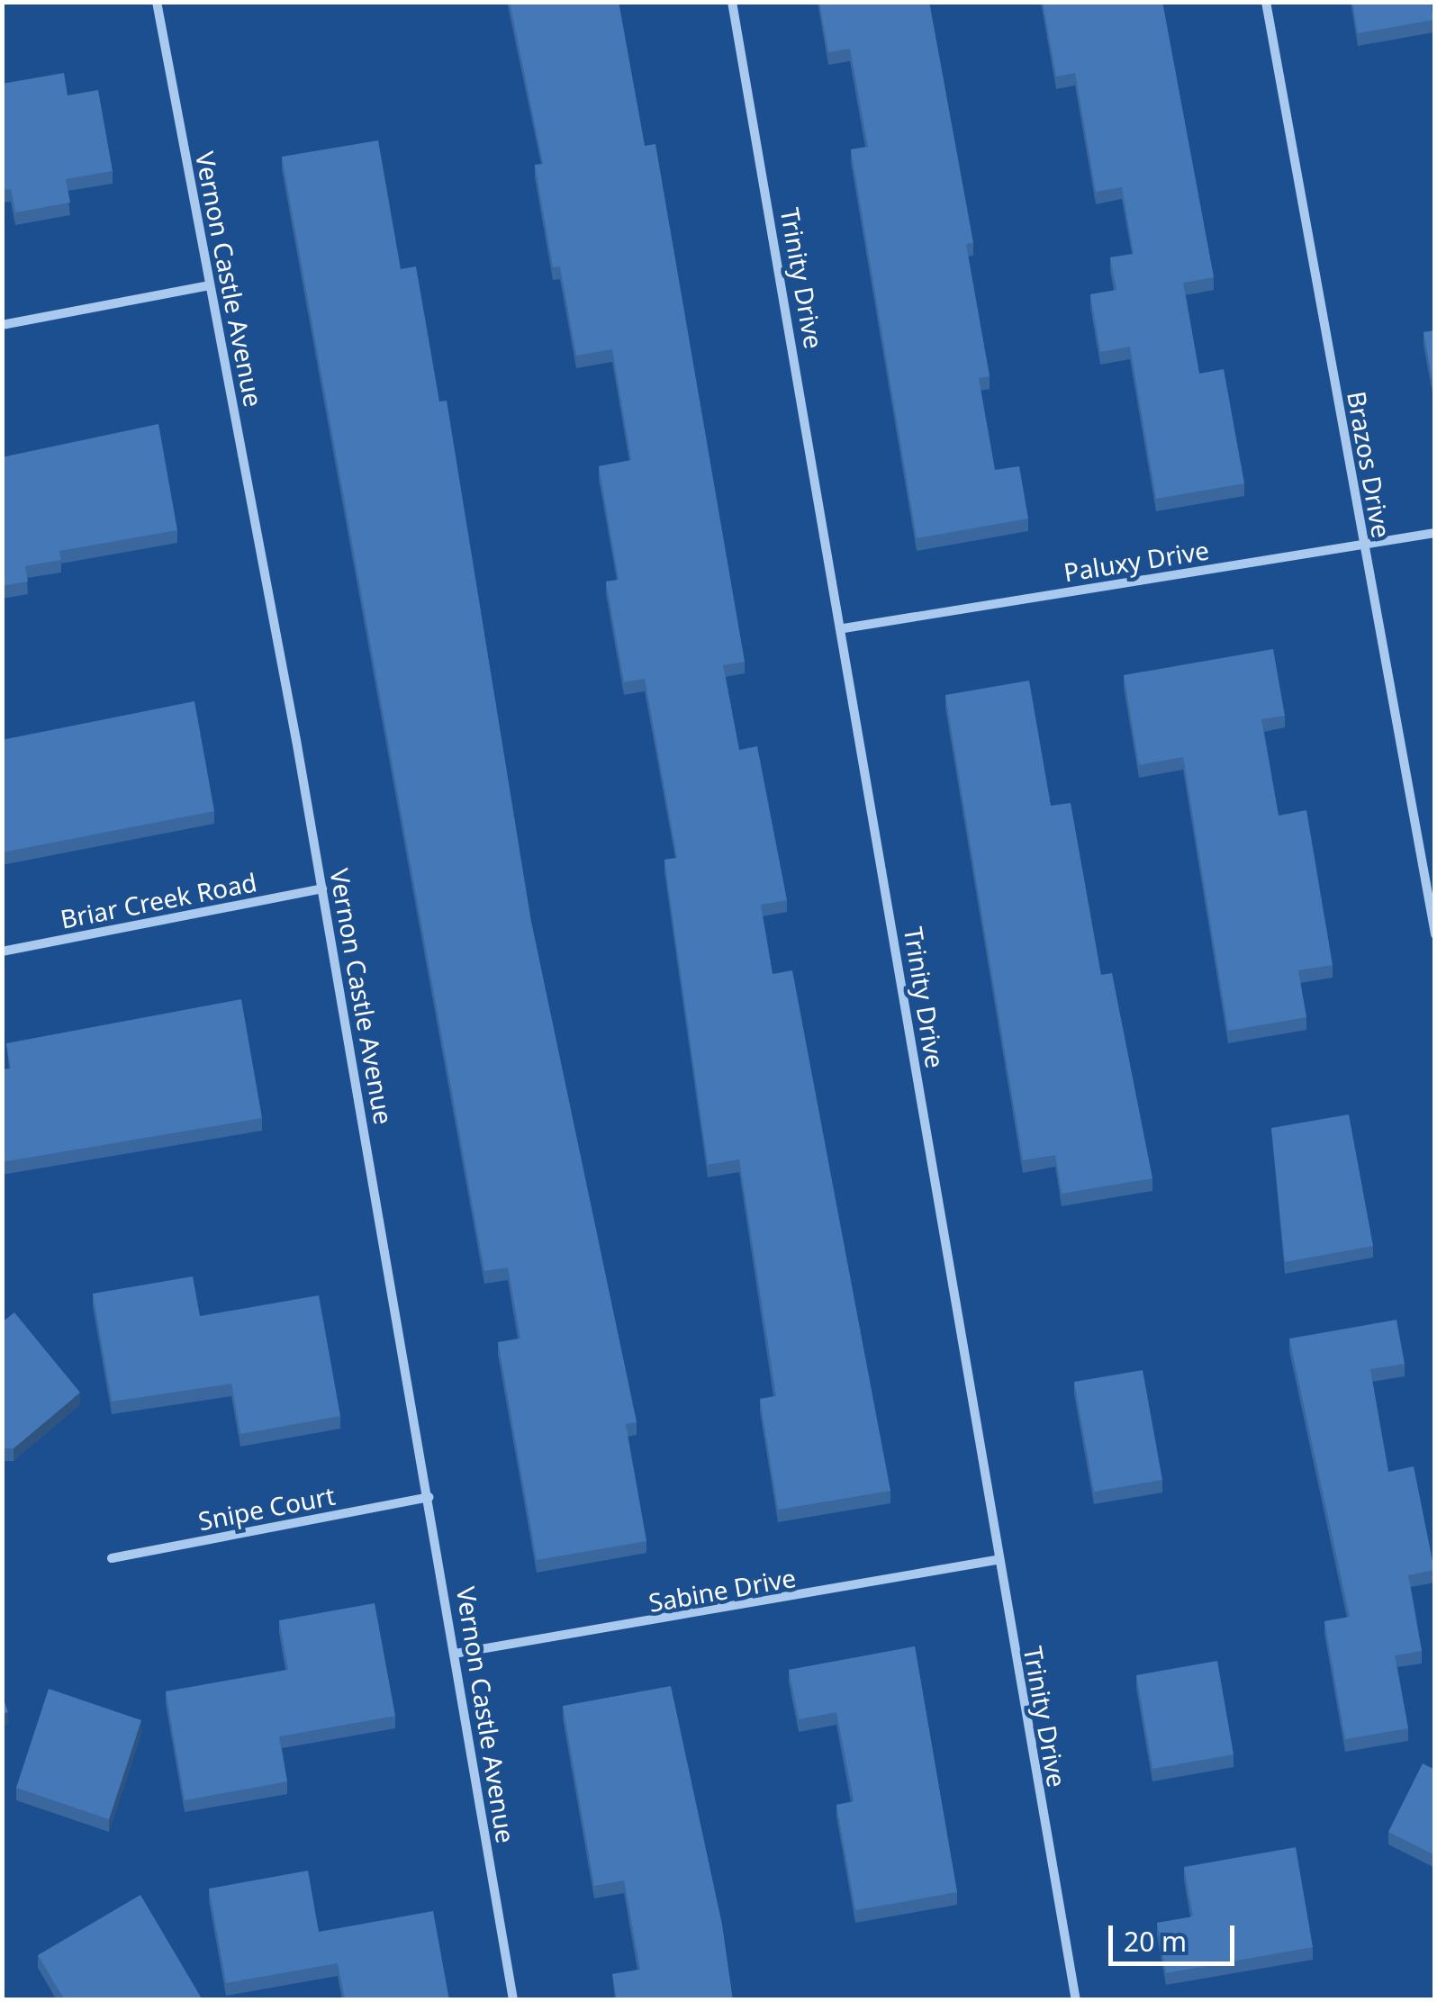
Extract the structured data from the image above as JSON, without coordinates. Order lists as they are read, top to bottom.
{
  "streets": {
    "street": [
      "Trinity Drive",
      "Vernon Castle Avenue",
      "Brazos Drive",
      "Paluxy Drive",
      "Briar Creek Road",
      "Snipe Court",
      "Sabine Drive"
    ]
  },
  "crossings": [
    ["Trinity Drive", "Paluxy Drive"],
    ["Trinity Drive", "Sabine Drive"],
    ["Vernon Castle Avenue", "Briar Creek Road"],
    ["Vernon Castle Avenue", "Snipe Court"],
    ["Vernon Castle Avenue", "Sabine Drive"],
    ["Brazos Drive", "Paluxy Drive"]
  ],
  "scale_bar": "20 m"
}
